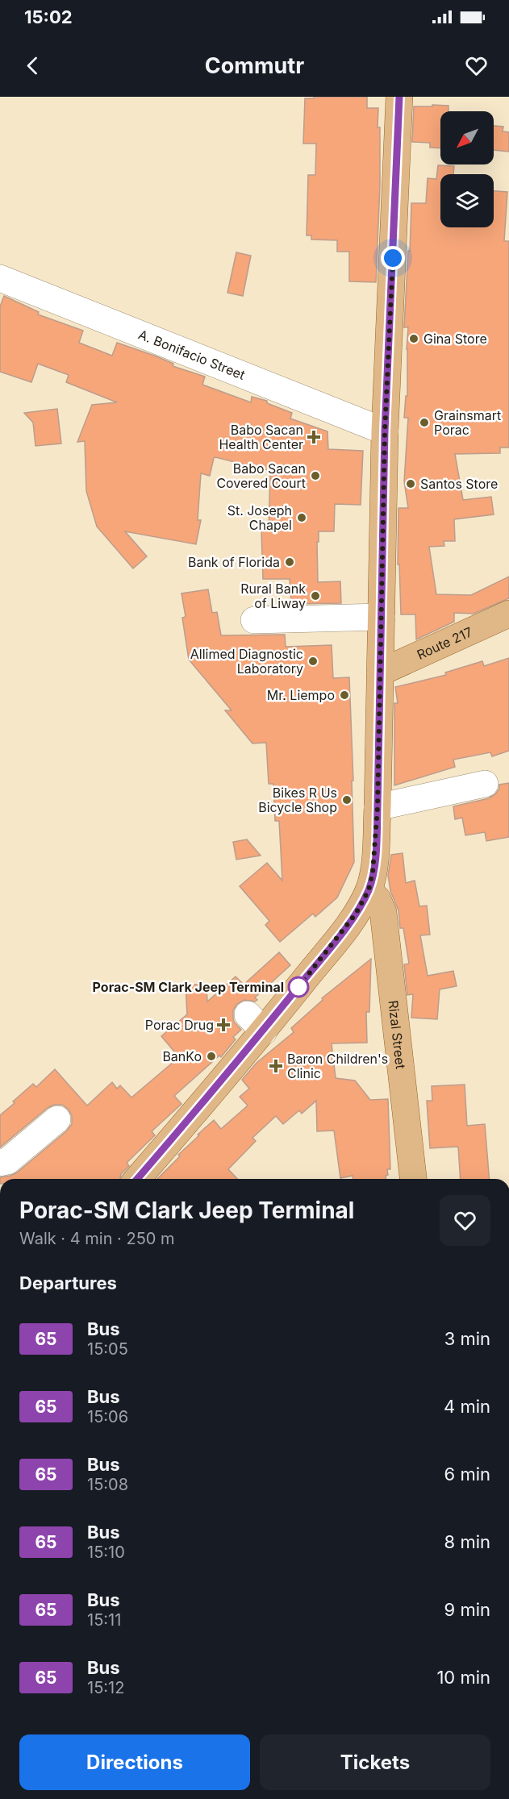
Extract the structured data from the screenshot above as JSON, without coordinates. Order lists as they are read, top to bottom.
{
  "streets": {
    "main road": ["Route 217", "Rizal Street"],
    "street": ["A. Bonifacio Street"]
  },
  "places": {
    "other": [
      "Gina Store",
      "Grainsmart Porac",
      "Babo Sacan Covered Court",
      "Santos Store",
      "St. Joseph Chapel",
      "Bank of Florida",
      "Rural Bank of Liway",
      "Allimed Diagnostic Laboratory",
      "Mr. Liempo",
      "Bikes R Us Bicycle Shop",
      "Porac-SM Clark Jeep Terminal",
      "BanKo"
    ],
    "health": ["Babo Sacan Health Center", "Porac Drug", "Baron Children's Clinic"]
  },
  "lines": ["bus line 65"],
  "north": "bottom left",
  "page": {
    "status": "15:02",
    "header": "Commutr",
    "heading": [
      ["Porac-SM Clark Jeep Terminal", "Walk · 4 min · 250 m"],
      "Departures"
    ],
    "list": [
      {
        "mark": "65",
        "name": "Bus",
        "note": "15:05",
        "value": "3 min"
      },
      {
        "mark": "65",
        "name": "Bus",
        "note": "15:06",
        "value": "4 min"
      },
      {
        "mark": "65",
        "name": "Bus",
        "note": "15:08",
        "value": "6 min"
      },
      {
        "mark": "65",
        "name": "Bus",
        "note": "15:10",
        "value": "8 min"
      },
      {
        "mark": "65",
        "name": "Bus",
        "note": "15:11",
        "value": "9 min"
      },
      {
        "mark": "65",
        "name": "Bus",
        "note": "15:12",
        "value": "10 min"
      }
    ],
    "buttons": ["Directions", "Tickets"]
  }
}
